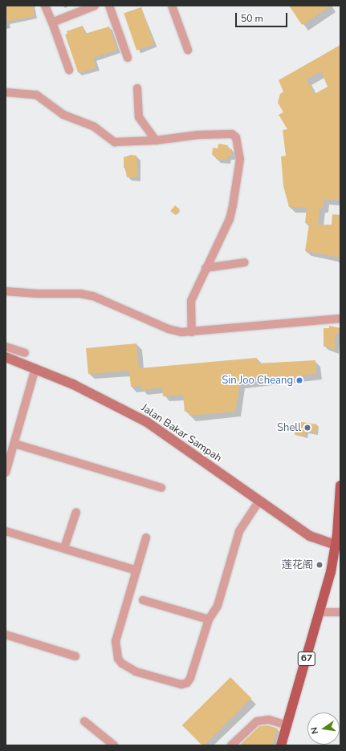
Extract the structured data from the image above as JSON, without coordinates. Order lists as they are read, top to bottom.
{
  "streets": {
    "main road": ["Jalan Bakar Sampah", "67"]
  },
  "crossings": [
    ["Jalan Bakar Sampah", "67"]
  ],
  "places": ["Sin Joo Cheang", "Shell", "莲花阁"],
  "scale_bar": "50 m",
  "north": "left"
}
